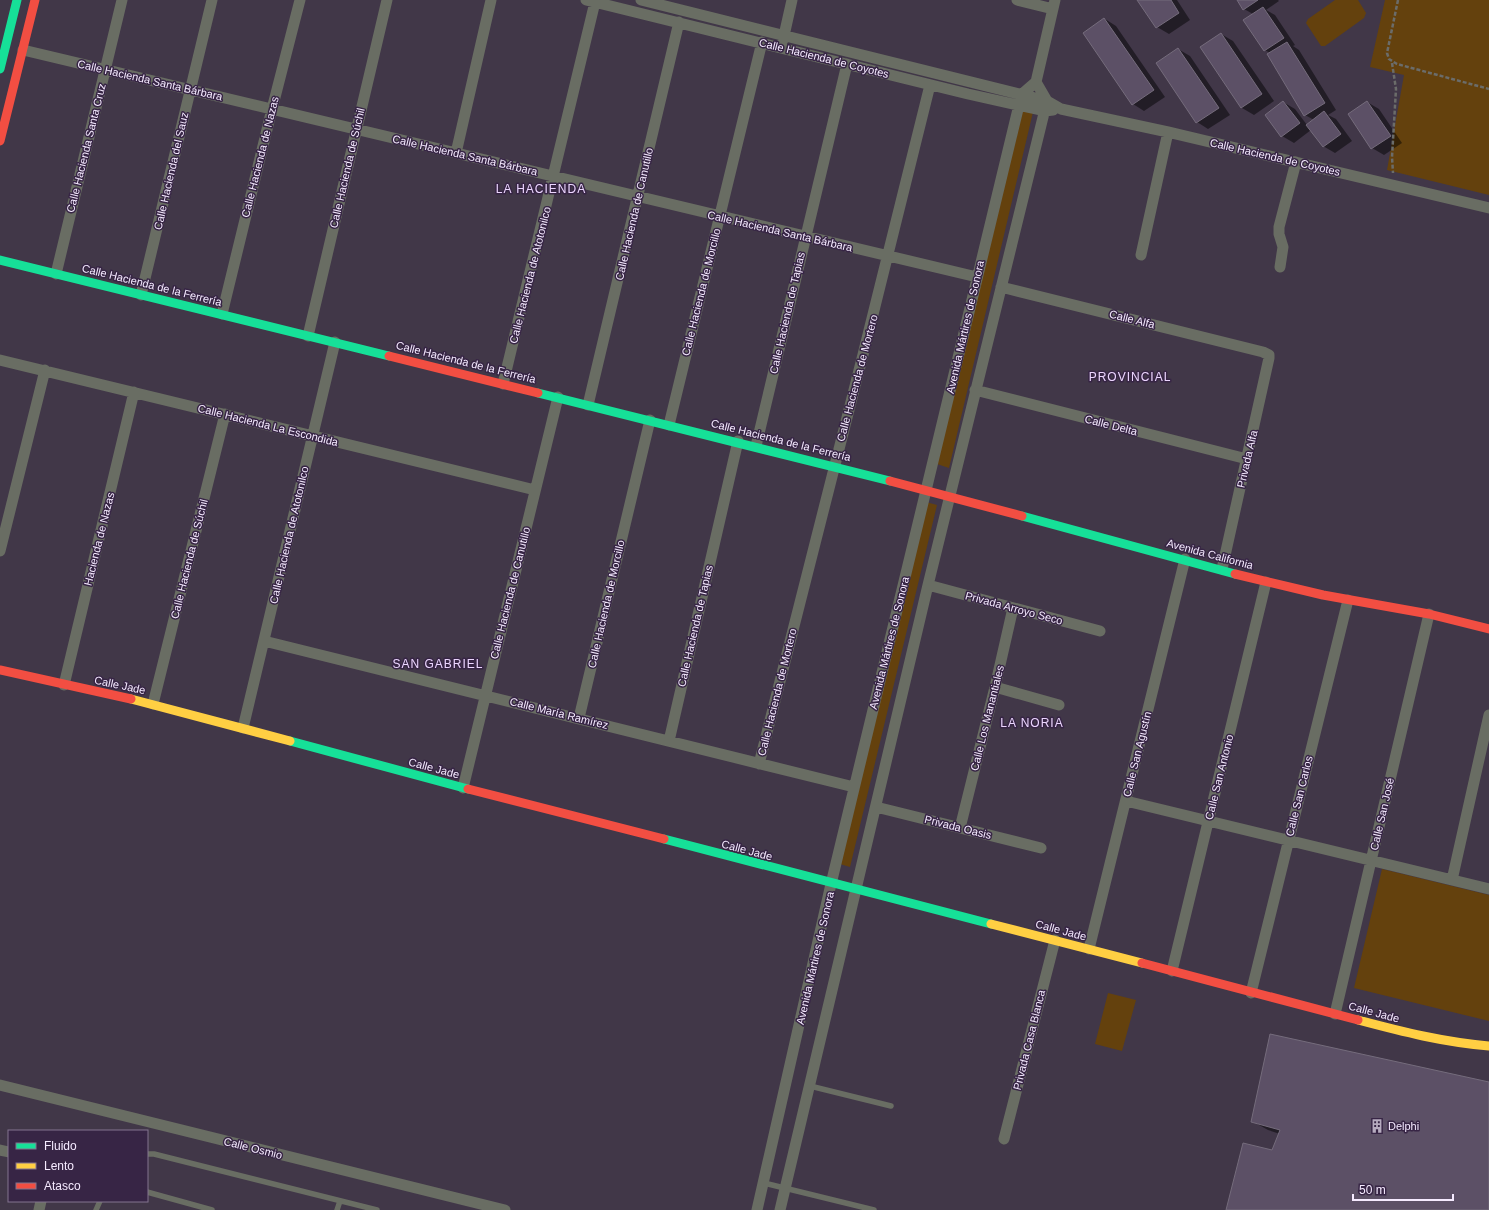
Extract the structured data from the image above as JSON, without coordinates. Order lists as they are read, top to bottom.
{
  "streets": {
    "street": [
      "Calle Hacienda de Coyotes",
      "Calle Hacienda Santa Bárbara",
      "Calle Hacienda Santa Cruz",
      "Calle Hacienda de Nazas",
      "Calle Hacienda de Súchil",
      "Calle Hacienda del Sauz",
      "Calle Hacienda de Canutillo",
      "Calle Hacienda de Atotonilco",
      "Calle Hacienda de la Ferrería",
      "Calle Hacienda de Morcillo",
      "Calle Hacienda de Tapias",
      "Calle Alfa",
      "Avenida Mártires de Sonora",
      "Calle Hacienda de Mortero",
      "Calle Hacienda La Escondida",
      "Calle Delta",
      "Privada Alfa",
      "Hacienda de Nazas",
      "Avenida California",
      "Privada Arroyo Seco",
      "Calle Jade",
      "Calle María Ramírez",
      "Calle Los Manantiales",
      "Calle San Agustín",
      "Calle San Antonio",
      "Calle San Carlos",
      "Calle San José",
      "Privada Oasis",
      "Privada Casa Blanca",
      "Calle Osmio"
    ]
  },
  "crossings": [
    ["Calle Hacienda de Coyotes", "Calle Hacienda de Canutillo"],
    ["Calle Hacienda de Coyotes", "Calle Hacienda de Atotonilco"],
    ["Calle Hacienda de Coyotes", "Calle Hacienda de Morcillo"],
    ["Calle Hacienda de Coyotes", "Calle Hacienda de Tapias"],
    ["Calle Hacienda de Coyotes", "Avenida Mártires de Sonora"],
    ["Calle Hacienda de Coyotes", "Calle Hacienda de Mortero"],
    ["Calle Hacienda Santa Bárbara", "Calle Hacienda Santa Cruz"],
    ["Calle Hacienda Santa Bárbara", "Calle Hacienda de Nazas"],
    ["Calle Hacienda Santa Bárbara", "Calle Hacienda de Súchil"],
    ["Calle Hacienda Santa Bárbara", "Calle Hacienda del Sauz"],
    ["Calle Hacienda Santa Bárbara", "Calle Hacienda de Canutillo"],
    ["Calle Hacienda Santa Bárbara", "Calle Hacienda de Atotonilco"],
    ["Calle Hacienda Santa Bárbara", "Calle Hacienda de Morcillo"],
    ["Calle Hacienda Santa Bárbara", "Calle Hacienda de Tapias"],
    ["Calle Hacienda Santa Bárbara", "Avenida Mártires de Sonora"],
    ["Calle Hacienda Santa Bárbara", "Calle Hacienda de Mortero"],
    ["Calle Hacienda Santa Cruz", "Calle Hacienda de la Ferrería"],
    ["Calle Hacienda de Nazas", "Calle Hacienda de la Ferrería"],
    ["Calle Hacienda de Súchil", "Calle Hacienda de la Ferrería"],
    ["Calle Hacienda de Súchil", "Calle Hacienda La Escondida"],
    ["Calle Hacienda de Súchil", "Calle Jade"],
    ["Calle Hacienda del Sauz", "Calle Hacienda de la Ferrería"],
    ["Calle Hacienda de Canutillo", "Calle Hacienda de la Ferrería"],
    ["Calle Hacienda de Canutillo", "Calle Hacienda La Escondida"],
    ["Calle Hacienda de Canutillo", "Calle Jade"],
    ["Calle Hacienda de Canutillo", "Calle María Ramírez"],
    ["Calle Hacienda de Atotonilco", "Calle Hacienda de la Ferrería"],
    ["Calle Hacienda de Atotonilco", "Calle Hacienda La Escondida"],
    ["Calle Hacienda de Atotonilco", "Calle Jade"],
    ["Calle Hacienda de Atotonilco", "Calle María Ramírez"],
    ["Calle Hacienda de la Ferrería", "Calle Hacienda de Morcillo"],
    ["Calle Hacienda de la Ferrería", "Calle Hacienda de Tapias"],
    ["Calle Hacienda de la Ferrería", "Avenida Mártires de Sonora"],
    ["Calle Hacienda de la Ferrería", "Calle Hacienda de Mortero"],
    ["Calle Hacienda de la Ferrería", "Avenida California"],
    ["Calle Hacienda de Morcillo", "Calle María Ramírez"],
    ["Calle Hacienda de Tapias", "Calle María Ramírez"],
    ["Calle Alfa", "Privada Alfa"],
    ["Avenida Mártires de Sonora", "Avenida California"],
    ["Avenida Mártires de Sonora", "Calle Jade"],
    ["Avenida Mártires de Sonora", "Calle María Ramírez"],
    ["Calle Hacienda de Mortero", "Calle María Ramírez"],
    ["Calle Hacienda La Escondida", "Hacienda de Nazas"],
    ["Calle Delta", "Privada Alfa"],
    ["Privada Alfa", "Avenida California"],
    ["Hacienda de Nazas", "Calle Jade"],
    ["Avenida California", "Calle San Agustín"],
    ["Avenida California", "Calle San Antonio"],
    ["Avenida California", "Calle San Carlos"],
    ["Avenida California", "Calle San José"],
    ["Privada Arroyo Seco", "Calle Los Manantiales"],
    ["Calle Jade", "Calle San Agustín"],
    ["Calle Jade", "Calle San Antonio"],
    ["Calle Jade", "Calle San Carlos"],
    ["Calle Jade", "Calle San José"],
    ["Calle Jade", "Privada Casa Blanca"],
    ["Calle Los Manantiales", "Privada Oasis"]
  ],
  "districts": [
    "LA HACIENDA",
    "PROVINCIAL",
    "SAN GABRIEL",
    "LA NORIA"
  ],
  "places": {
    "building": ["Delphi"]
  },
  "legend": ["Fluido", "Lento", "Atasco"],
  "scale_bar": "50 m"
}
